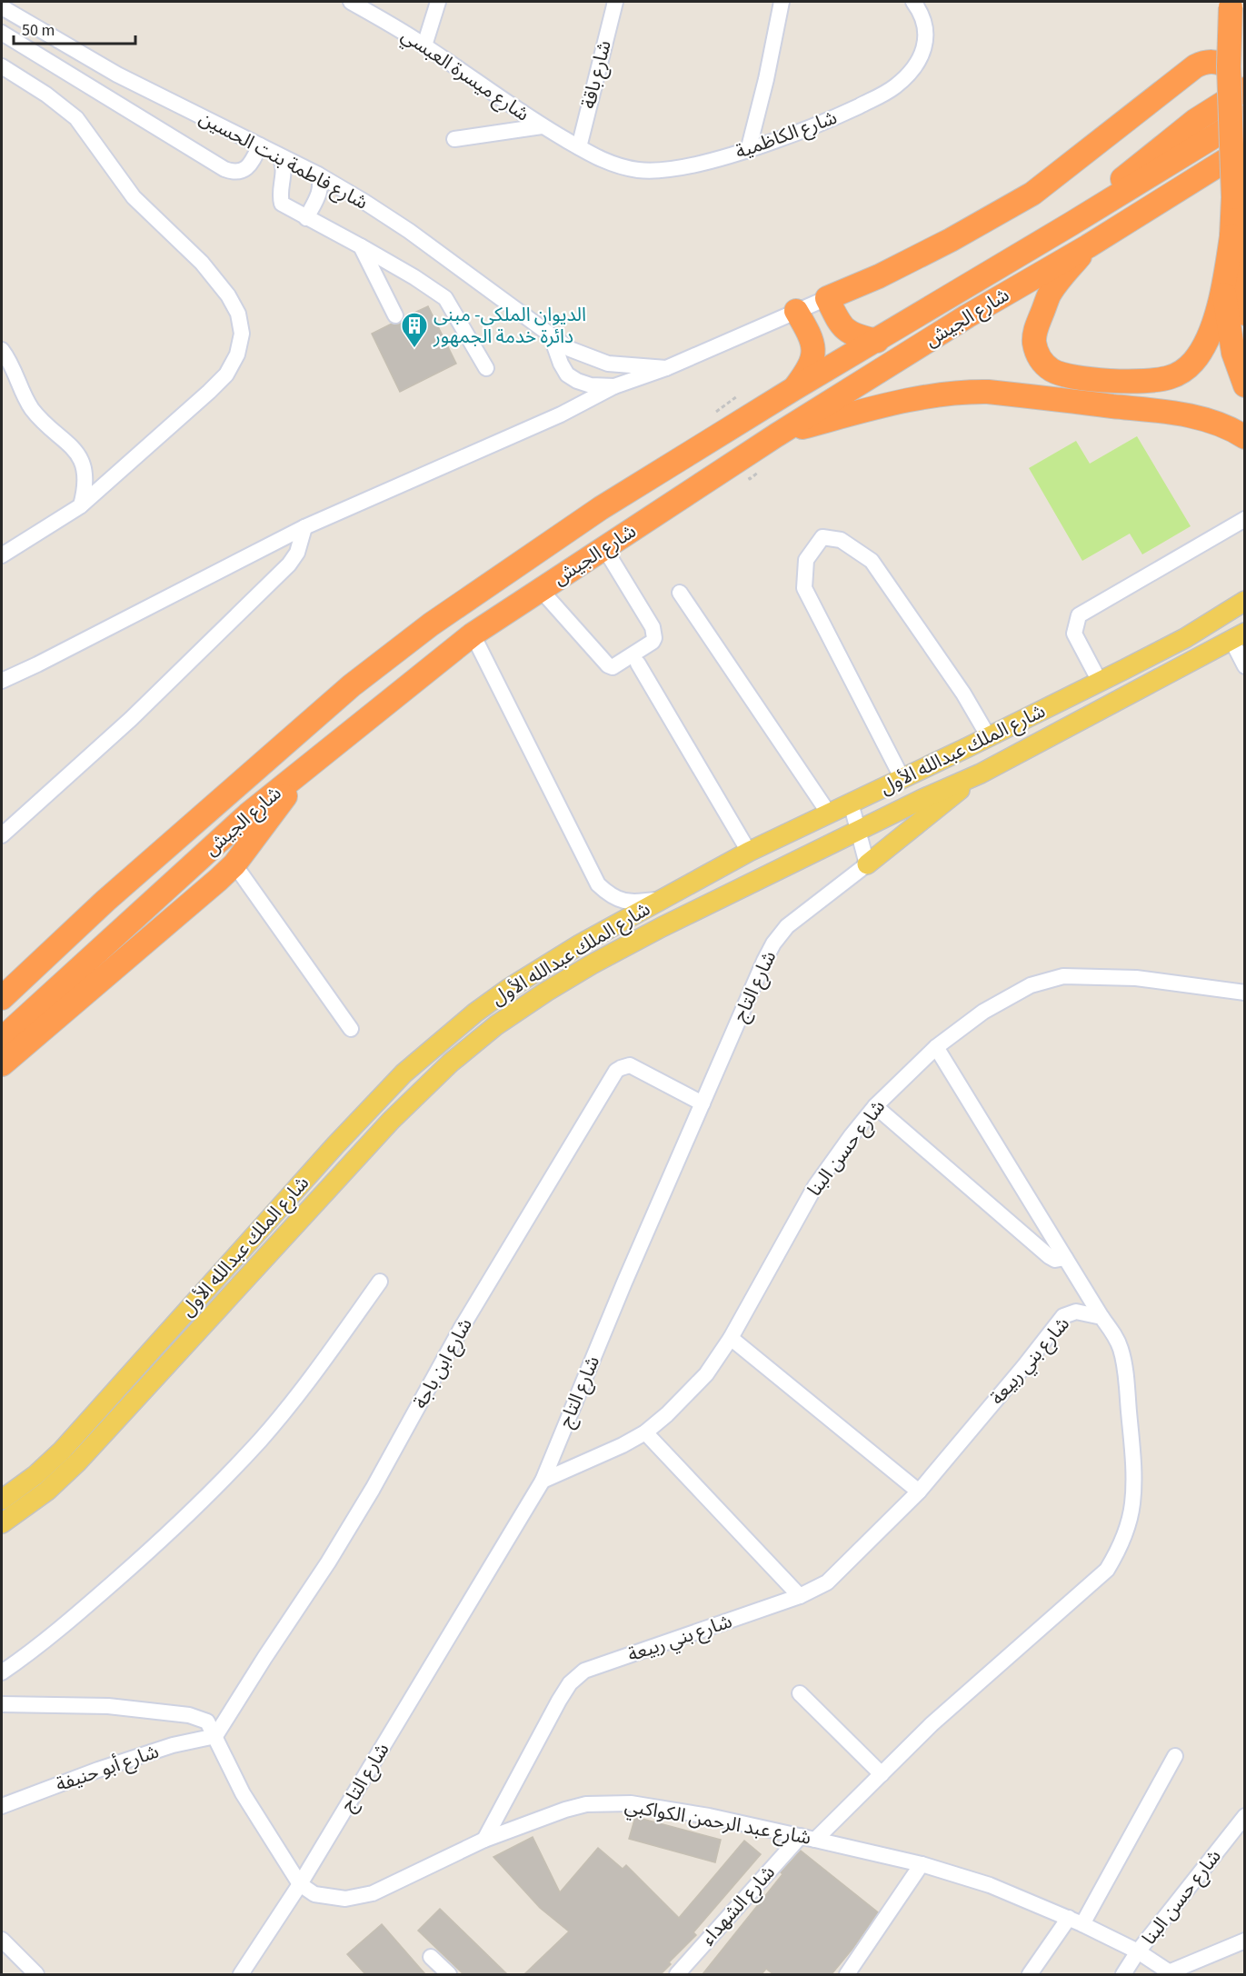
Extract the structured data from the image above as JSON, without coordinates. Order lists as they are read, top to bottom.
{
  "streets": {
    "highway": ["شارع الجيش"],
    "main road": ["شارع الملك عبدالله الأول"],
    "street": [
      "شارع ميسرة العبسي",
      "شارع باقة",
      "شارع الكاظمية",
      "شارع فاطمة بنت الحسين",
      "شارع التاج",
      "شارع حسن البنا",
      "شارع بني ربيعة",
      "شارع ابن باجة",
      "شارع أبو حنيفة",
      "شارع عبد الرحمن الكواكبي",
      "شارع الشهداء"
    ]
  },
  "crossings": [
    ["شارع ميسرة العبسي", "شارع باقة"],
    ["شارع ميسرة العبسي", "شارع الكاظمية"],
    ["شارع باقة", "شارع الكاظمية"],
    ["شارع التاج", "شارع حسن البنا"],
    ["شارع التاج", "شارع ابن باجة"],
    ["شارع التاج", "شارع عبد الرحمن الكواكبي"],
    ["شارع حسن البنا", "شارع عبد الرحمن الكواكبي"],
    ["شارع بني ربيعة", "شارع عبد الرحمن الكواكبي"],
    ["شارع ابن باجة", "شارع أبو حنيفة"],
    ["شارع عبد الرحمن الكواكبي", "شارع الشهداء"]
  ],
  "places": {
    "building": ["الديوان الملكي- مبنى دائرة خدمة الجمهور"]
  },
  "scale_bar": "50 m"
}
